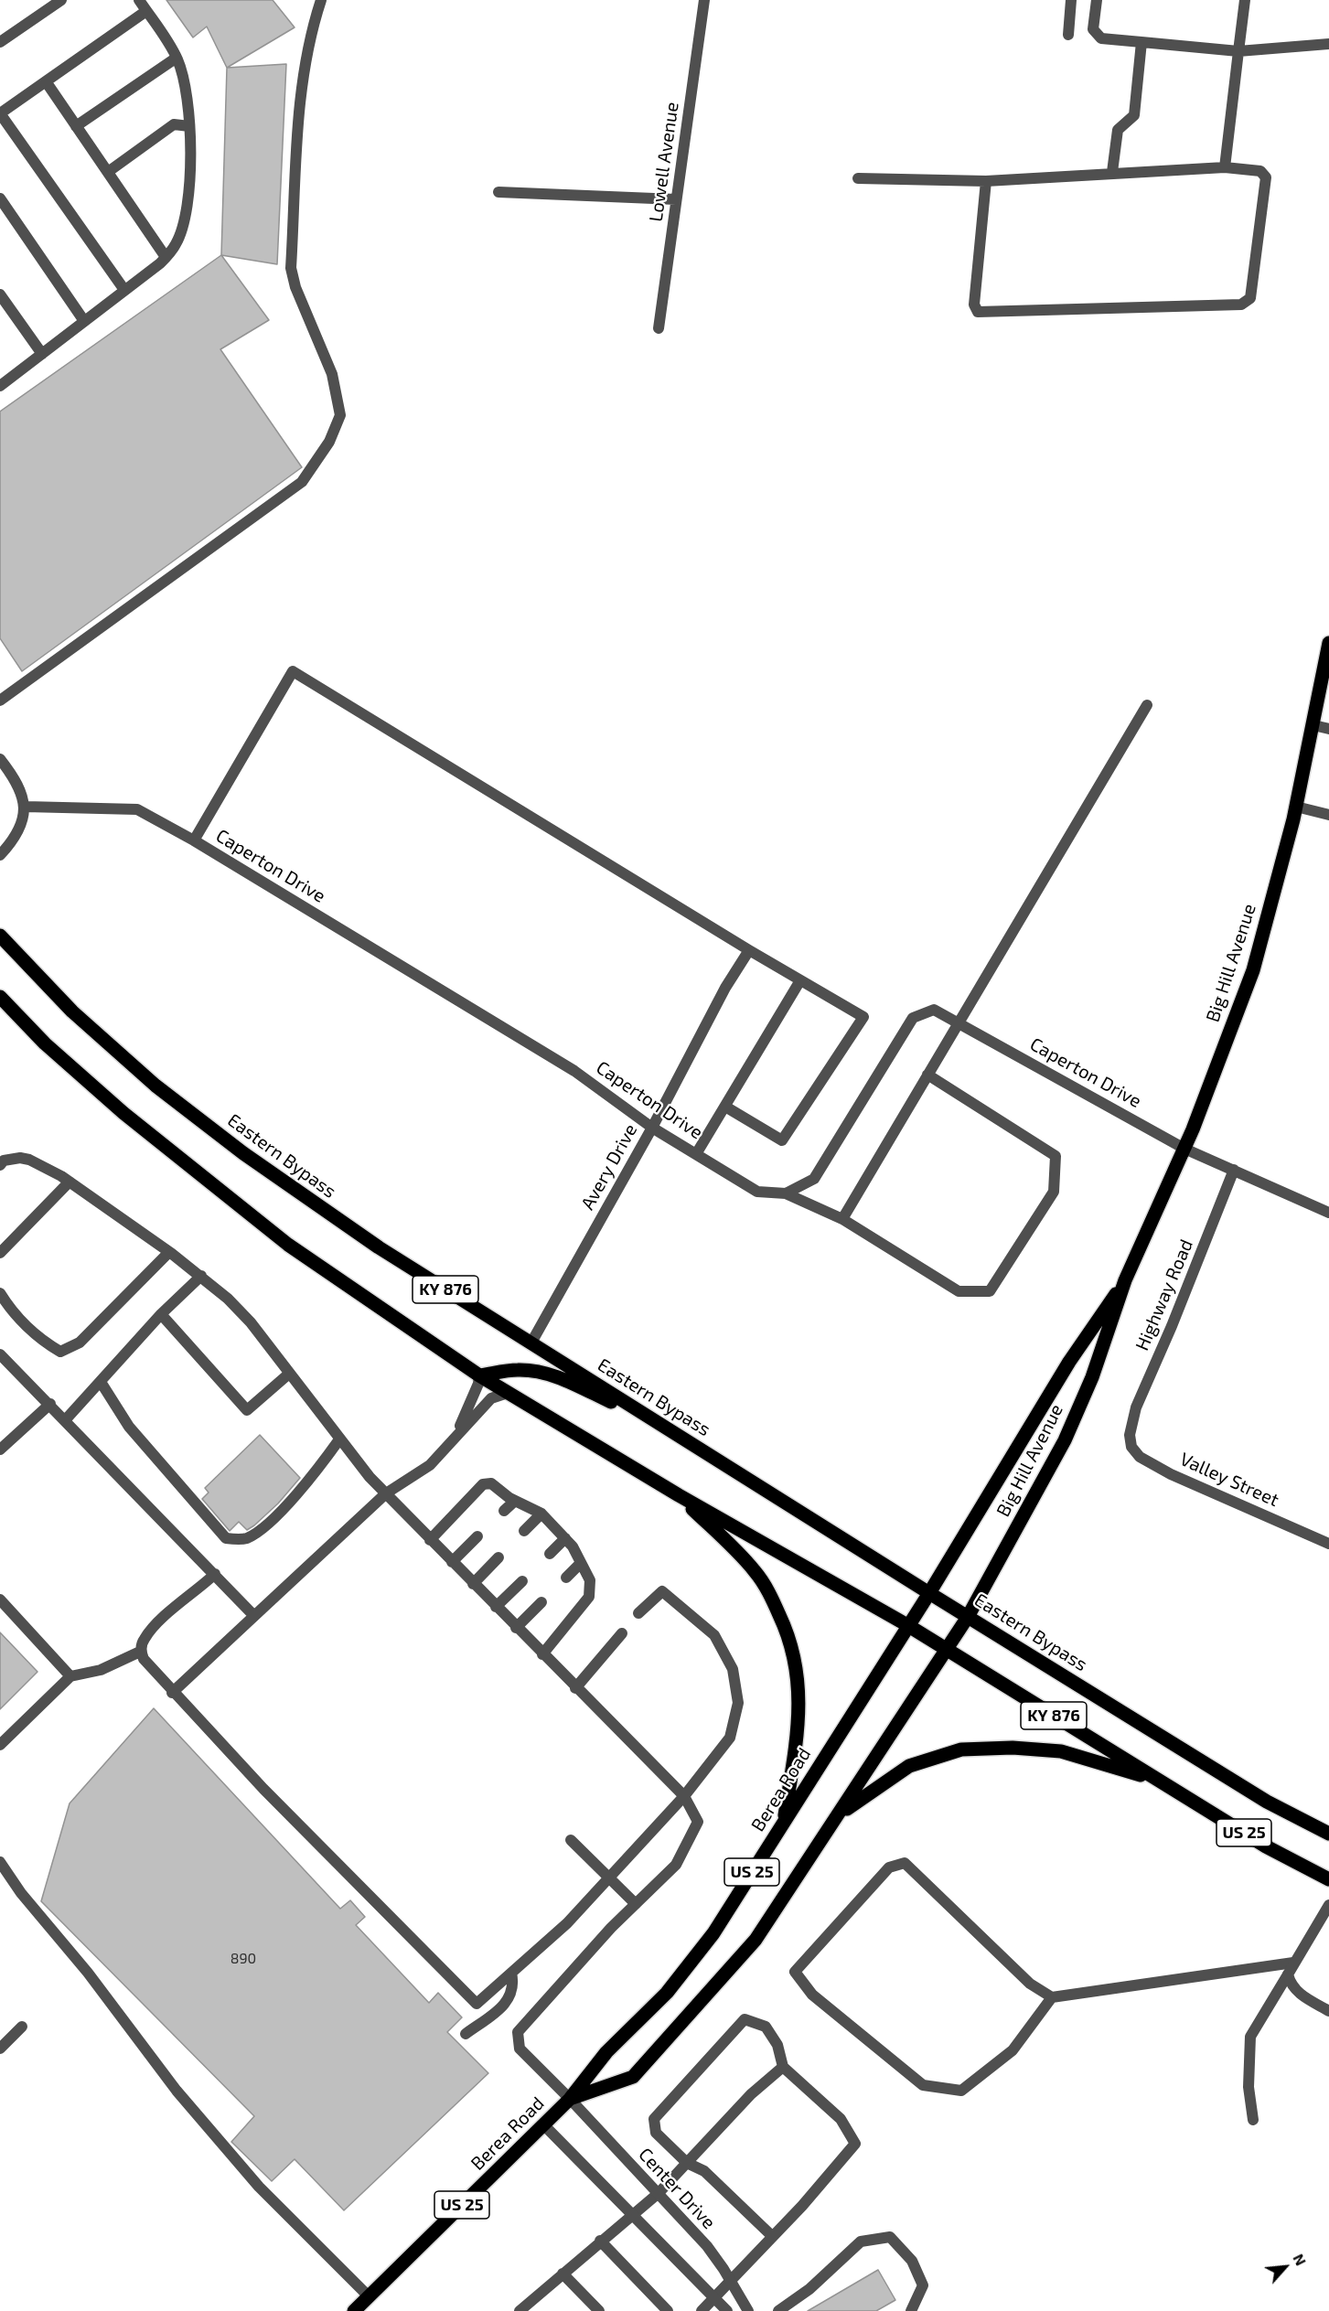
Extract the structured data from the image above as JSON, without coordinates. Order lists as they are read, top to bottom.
{
  "streets": {
    "main road": [
      "Big Hill Avenue",
      "Eastern Bypass",
      "KY 876",
      "Berea Road",
      "US 25"
    ],
    "street": [
      "Lowell Avenue",
      "Caperton Drive",
      "Avery Drive",
      "Highway Road",
      "Valley Street",
      "Center Drive"
    ]
  },
  "crossings": [
    ["Caperton Drive", "Big Hill Avenue"],
    ["Caperton Drive", "Avery Drive"],
    ["Caperton Drive", "Highway Road"],
    ["Big Hill Avenue", "Eastern Bypass"],
    ["Big Hill Avenue", "KY 876"],
    ["Big Hill Avenue", "Berea Road"],
    ["Eastern Bypass", "Avery Drive"],
    ["Eastern Bypass", "Berea Road"],
    ["KY 876", "Berea Road"],
    ["KY 876", "US 25"],
    ["Highway Road", "Valley Street"],
    ["Berea Road", "Center Drive"]
  ],
  "house_numbers": ["890"],
  "north": "top right"
}
